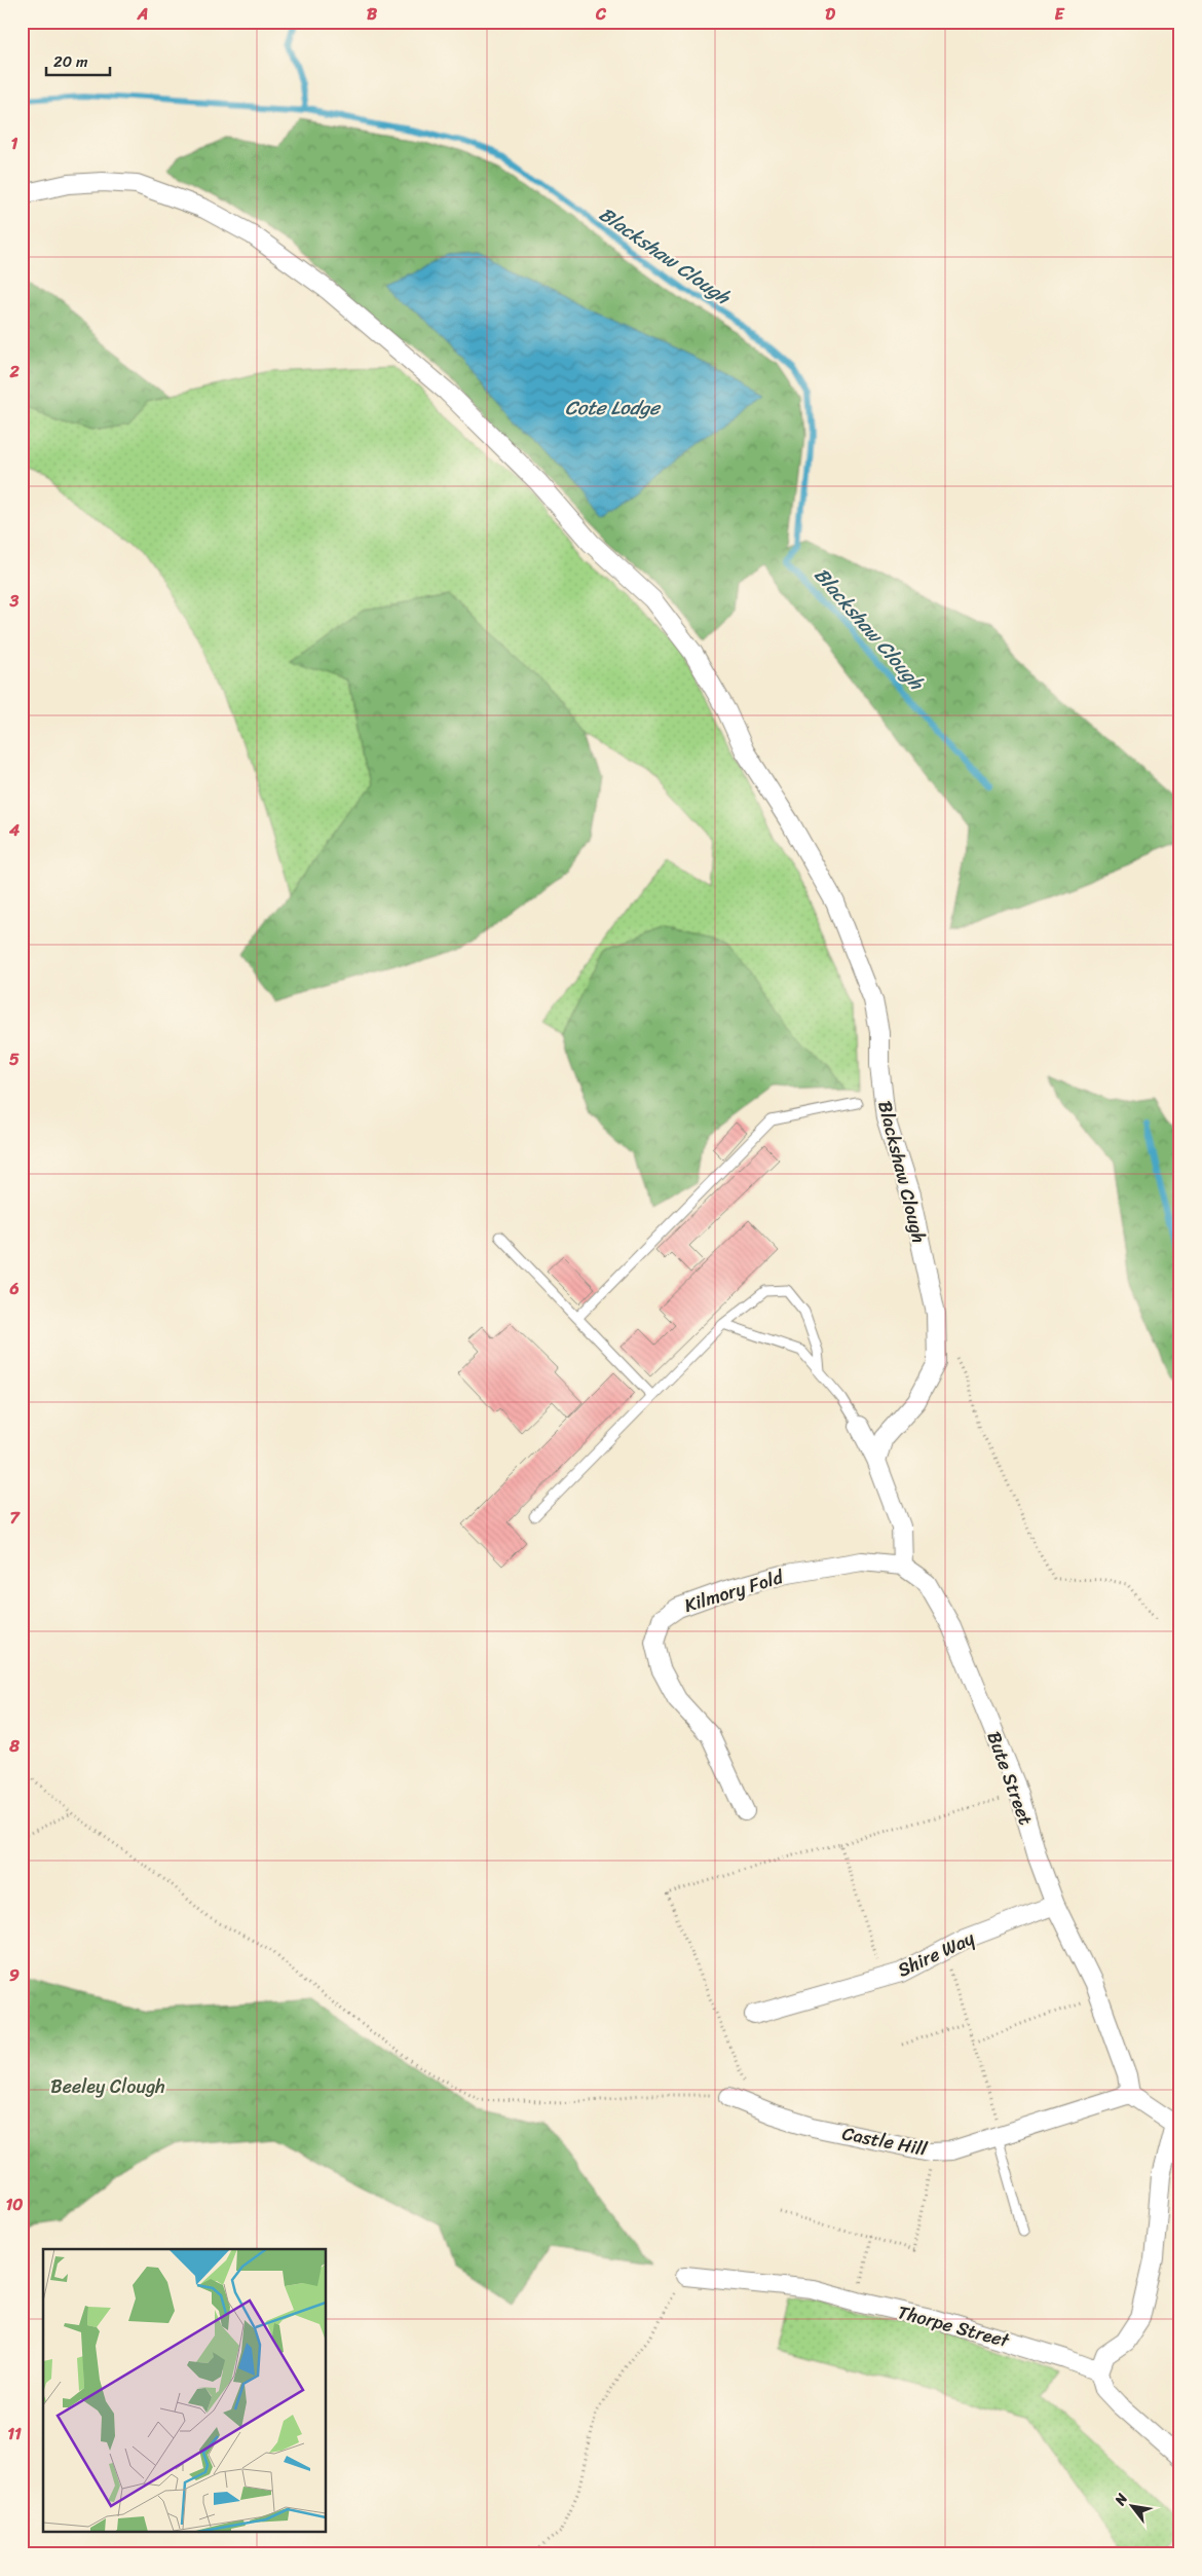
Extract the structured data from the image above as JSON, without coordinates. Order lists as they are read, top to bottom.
{
  "streets": {
    "street": [
      "Blackshaw Clough",
      "Kilmory Fold",
      "Bute Street",
      "Shire Way",
      "Castle Hill",
      "Thorpe Street"
    ]
  },
  "crossings": [
    ["Kilmory Fold", "Bute Street"],
    ["Bute Street", "Shire Way"],
    ["Bute Street", "Castle Hill"]
  ],
  "water": ["Blackshaw Clough", "Cote Lodge"],
  "parks": ["Beeley Clough"],
  "scale_bar": "20 m",
  "north": "top left",
  "grid": {
    "columns": [
      "A",
      "B",
      "C",
      "D",
      "E"
    ],
    "rows": [
      "1",
      "2",
      "3",
      "4",
      "5",
      "6",
      "7",
      "8",
      "9",
      "10",
      "11"
    ]
  }
}
